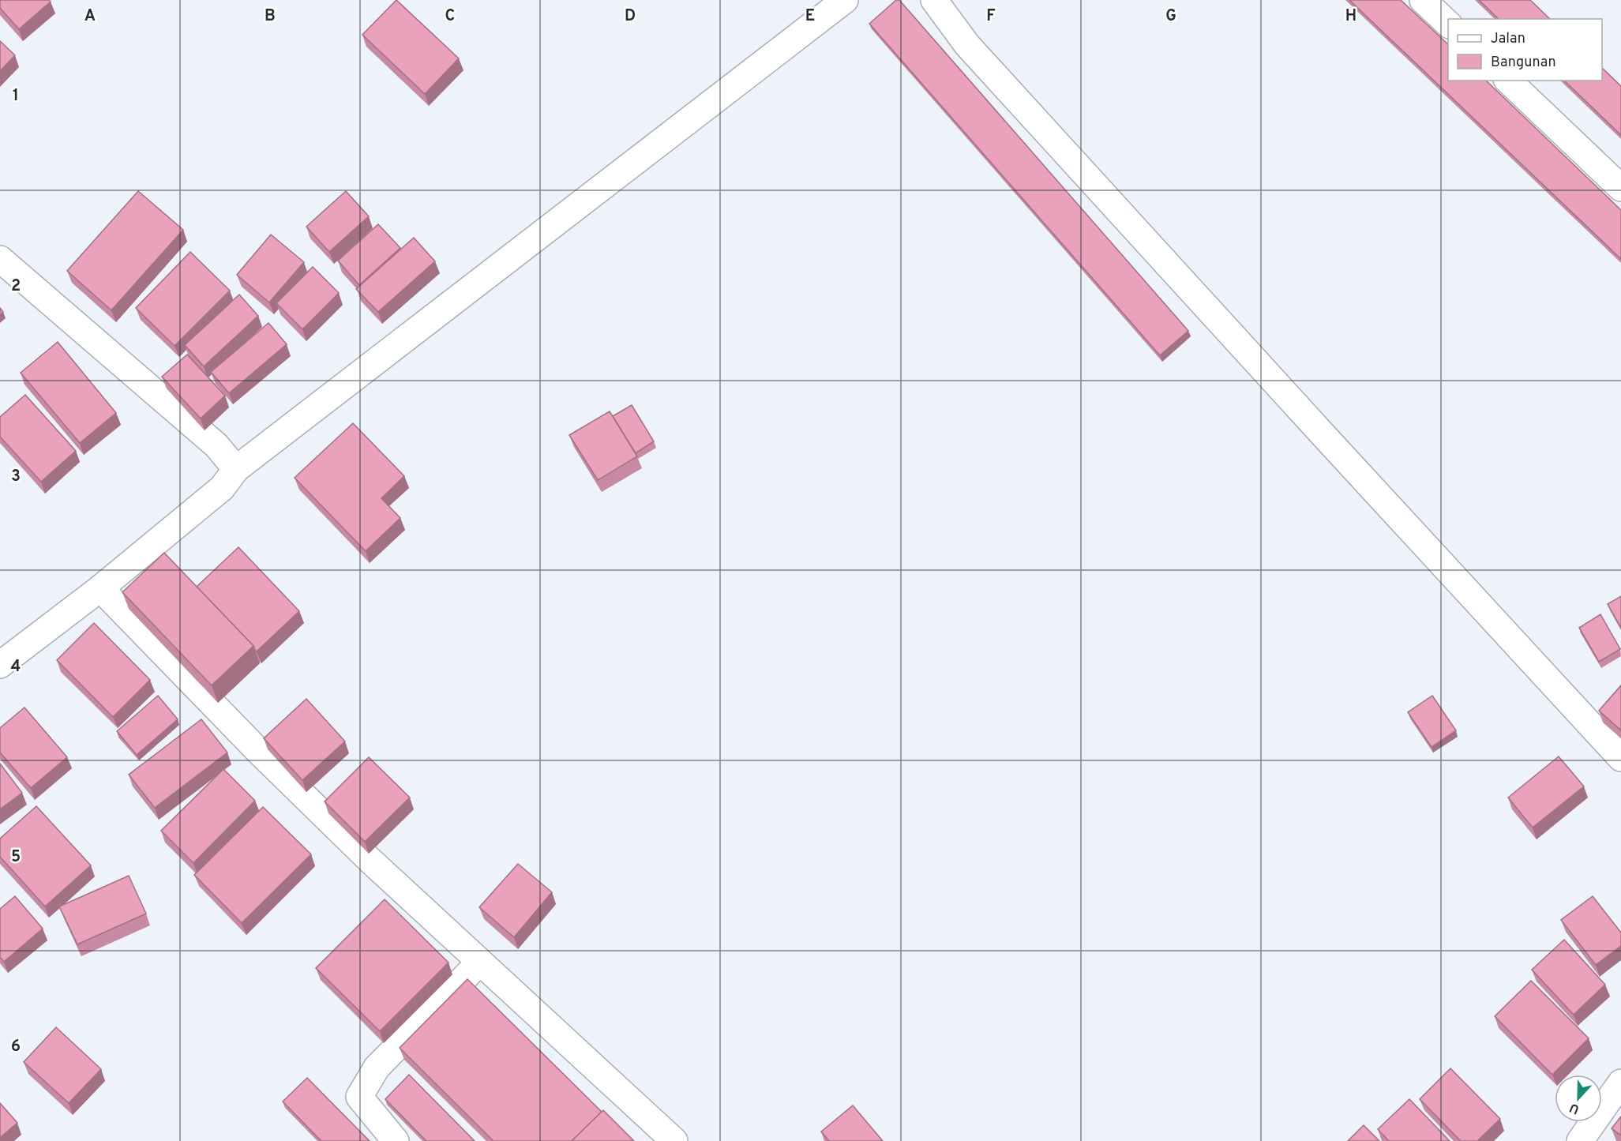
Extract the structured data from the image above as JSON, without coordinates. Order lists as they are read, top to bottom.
{
  "legend": ["Jalan", "Bangunan"],
  "north": "bottom",
  "grid": {
    "columns": [
      "A",
      "B",
      "C",
      "D",
      "E",
      "F",
      "G",
      "H"
    ],
    "rows": [
      "1",
      "2",
      "3",
      "4",
      "5",
      "6"
    ]
  }
}
